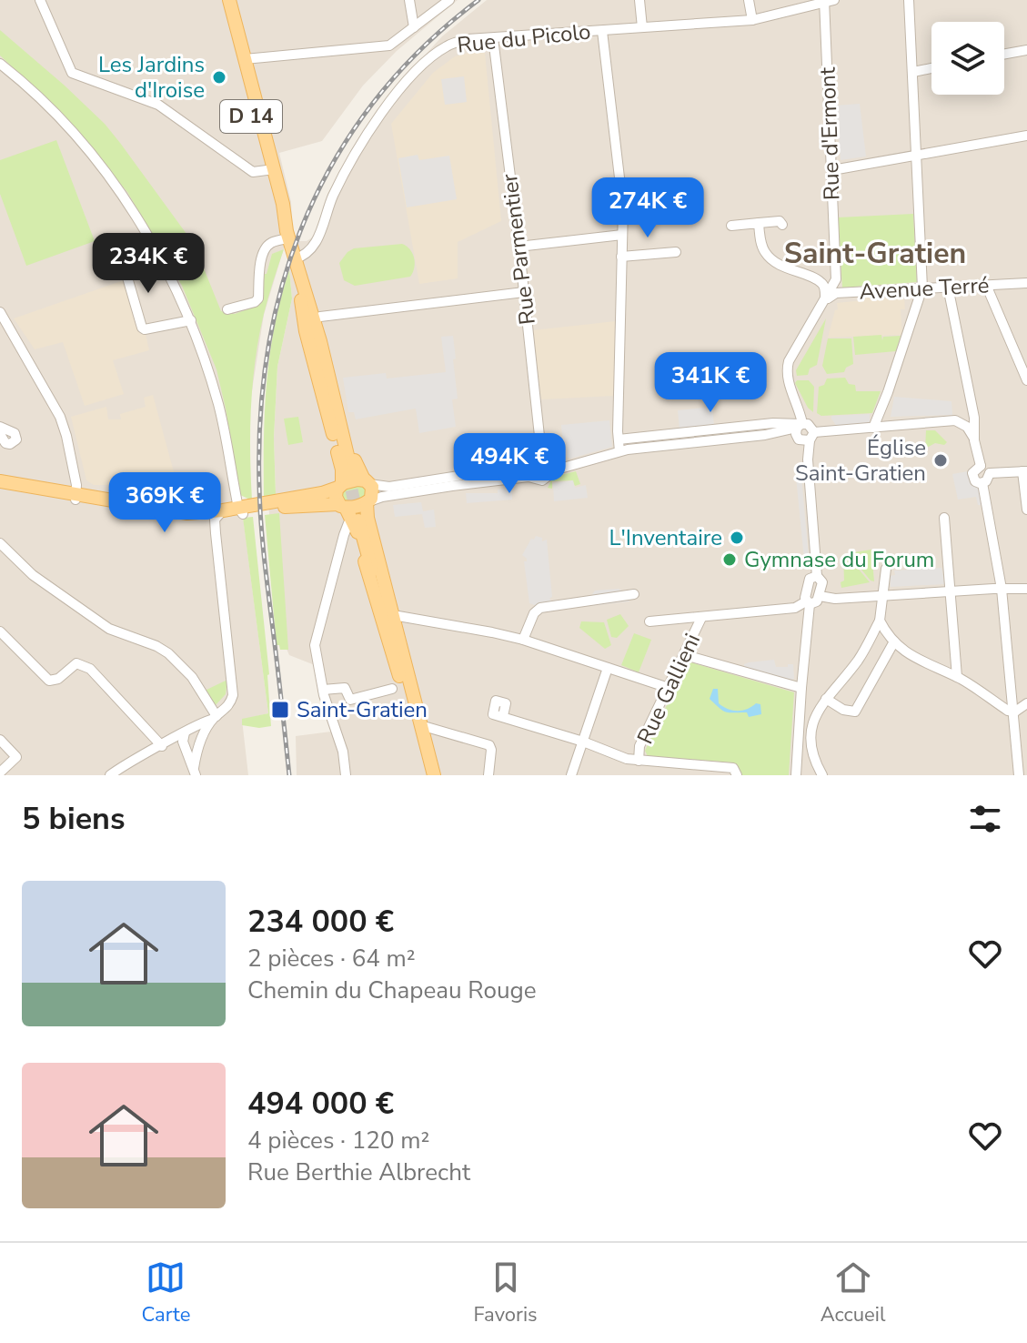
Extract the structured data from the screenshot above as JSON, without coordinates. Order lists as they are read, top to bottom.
{
  "streets": {
    "main road": ["D 14"],
    "street": [
      "Rue du Picolo",
      "Rue d'Ermont",
      "Rue Parmentier",
      "Avenue Terré",
      "Rue Gallieni"
    ]
  },
  "crossings": [
    ["Rue du Picolo", "D 14"],
    ["Rue du Picolo", "Rue d'Ermont"],
    ["Rue du Picolo", "Rue Parmentier"],
    ["Rue d'Ermont", "Avenue Terré"]
  ],
  "districts": ["Saint-Gratien"],
  "places": {
    "other": [
      "Les Jardins d'Iroise",
      "Église Saint-Gratien",
      "L'Inventaire",
      "Gymnase du Forum"
    ],
    "transit": ["Saint-Gratien"]
  },
  "page": {
    "price": [
      "274K €",
      "234K €",
      "341K €",
      "494K €",
      "369K €"
    ],
    "heading": "5 biens",
    "list": [
      {
        "name": "234 000 €",
        "note": "2 pièces · 64 m² · Chemin du Chapeau Rouge"
      },
      {
        "name": "494 000 €",
        "note": "4 pièces · 120 m² · Rue Berthie Albrecht"
      }
    ],
    "tabs": ["Carte", "Favoris", "Accueil"]
  }
}
